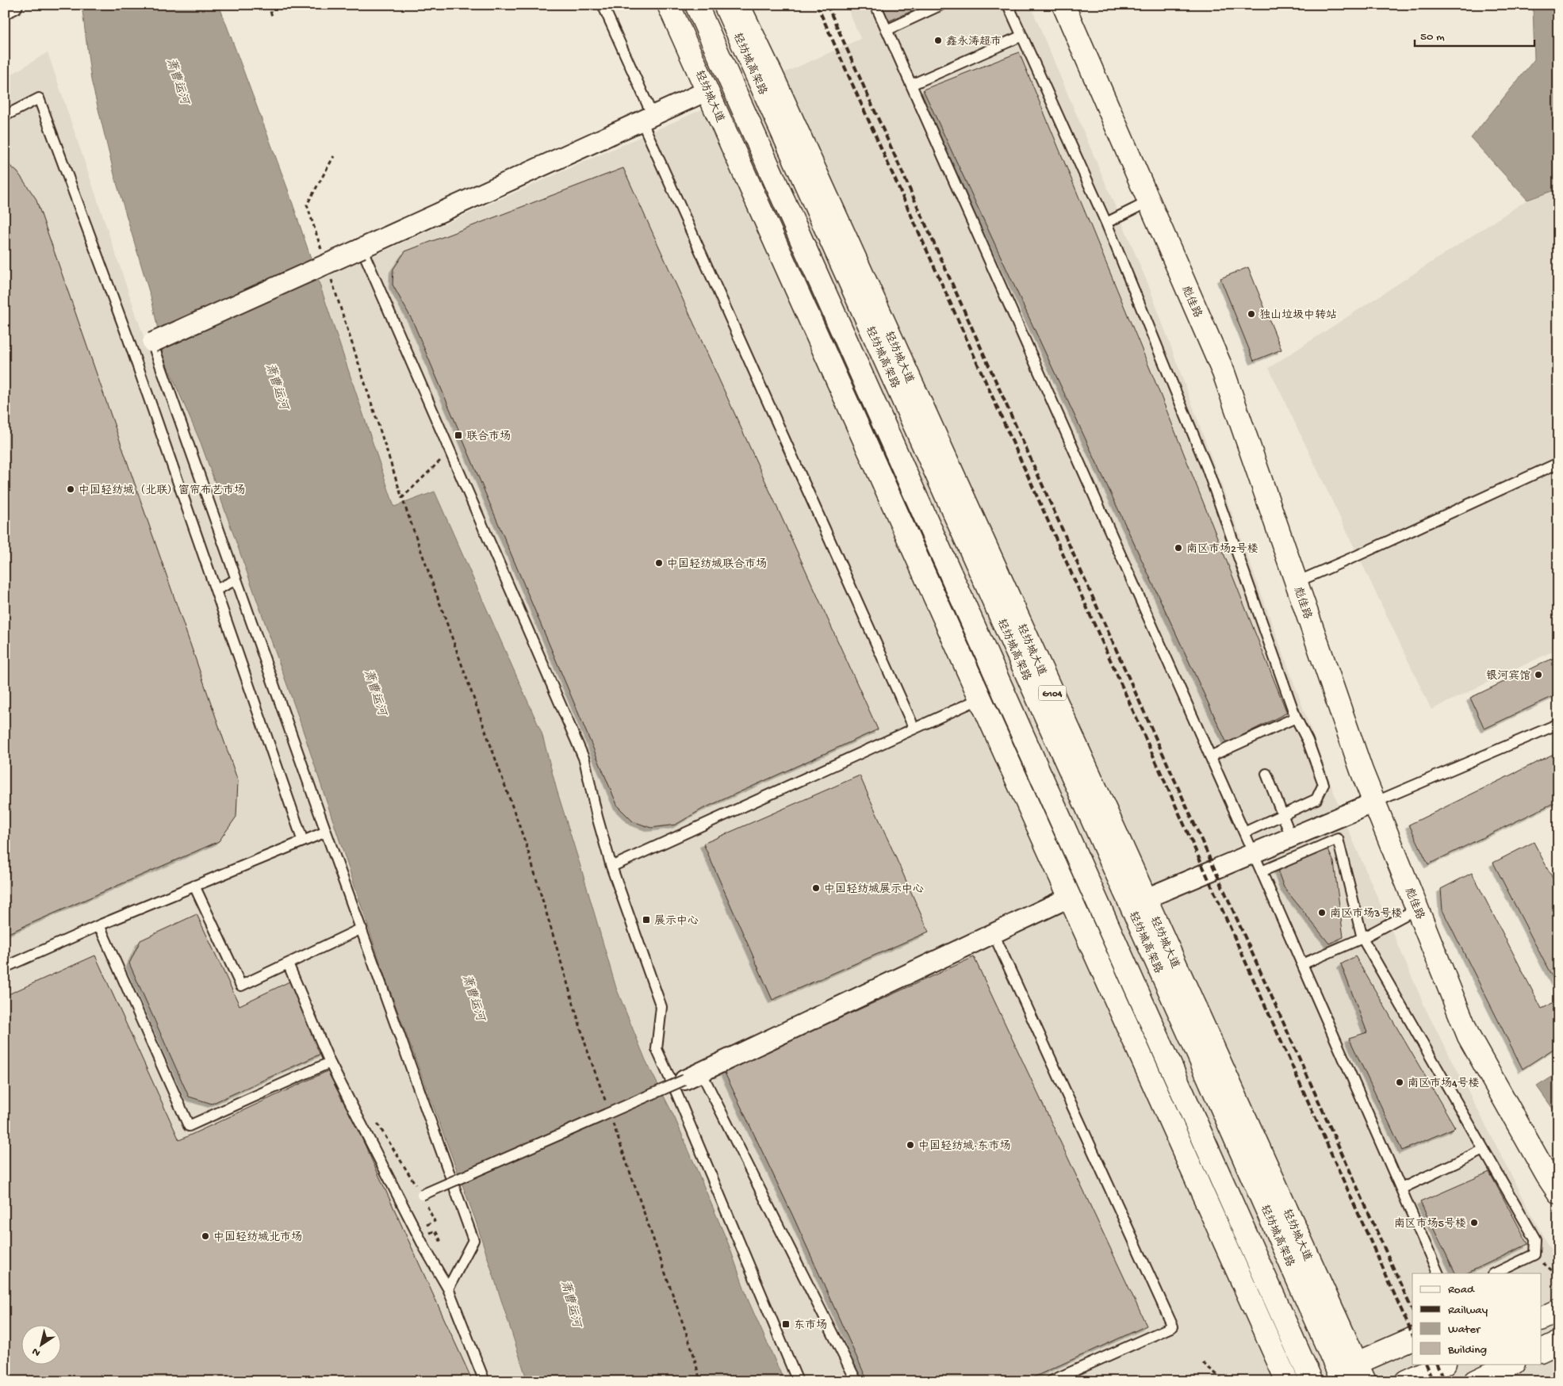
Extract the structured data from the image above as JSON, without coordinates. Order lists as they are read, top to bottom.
{
  "streets": {
    "main road": [
      "轻纺城高架路",
      "轻纺城大道",
      "彪佳路",
      "G104"
    ]
  },
  "water": ["萧曹运河"],
  "places": {
    "other": [
      "鑫永涛超市",
      "独山垃圾中转站",
      "中国轻纺城（北联）窗帘布艺市场",
      "南区市场2号楼",
      "中国轻纺城联合市场",
      "银河宾馆",
      "中国轻纺城展示中心",
      "南区市场3号楼",
      "南区市场4号楼",
      "中国轻纺城·东市场",
      "南区市场5号楼",
      "中国轻纺城北市场"
    ],
    "transit": ["联合市场", "展示中心", "东市场"]
  },
  "legend": [
    "Road",
    "Railway",
    "Water",
    "Building"
  ],
  "scale_bar": "50 m",
  "north": "bottom left"
}
